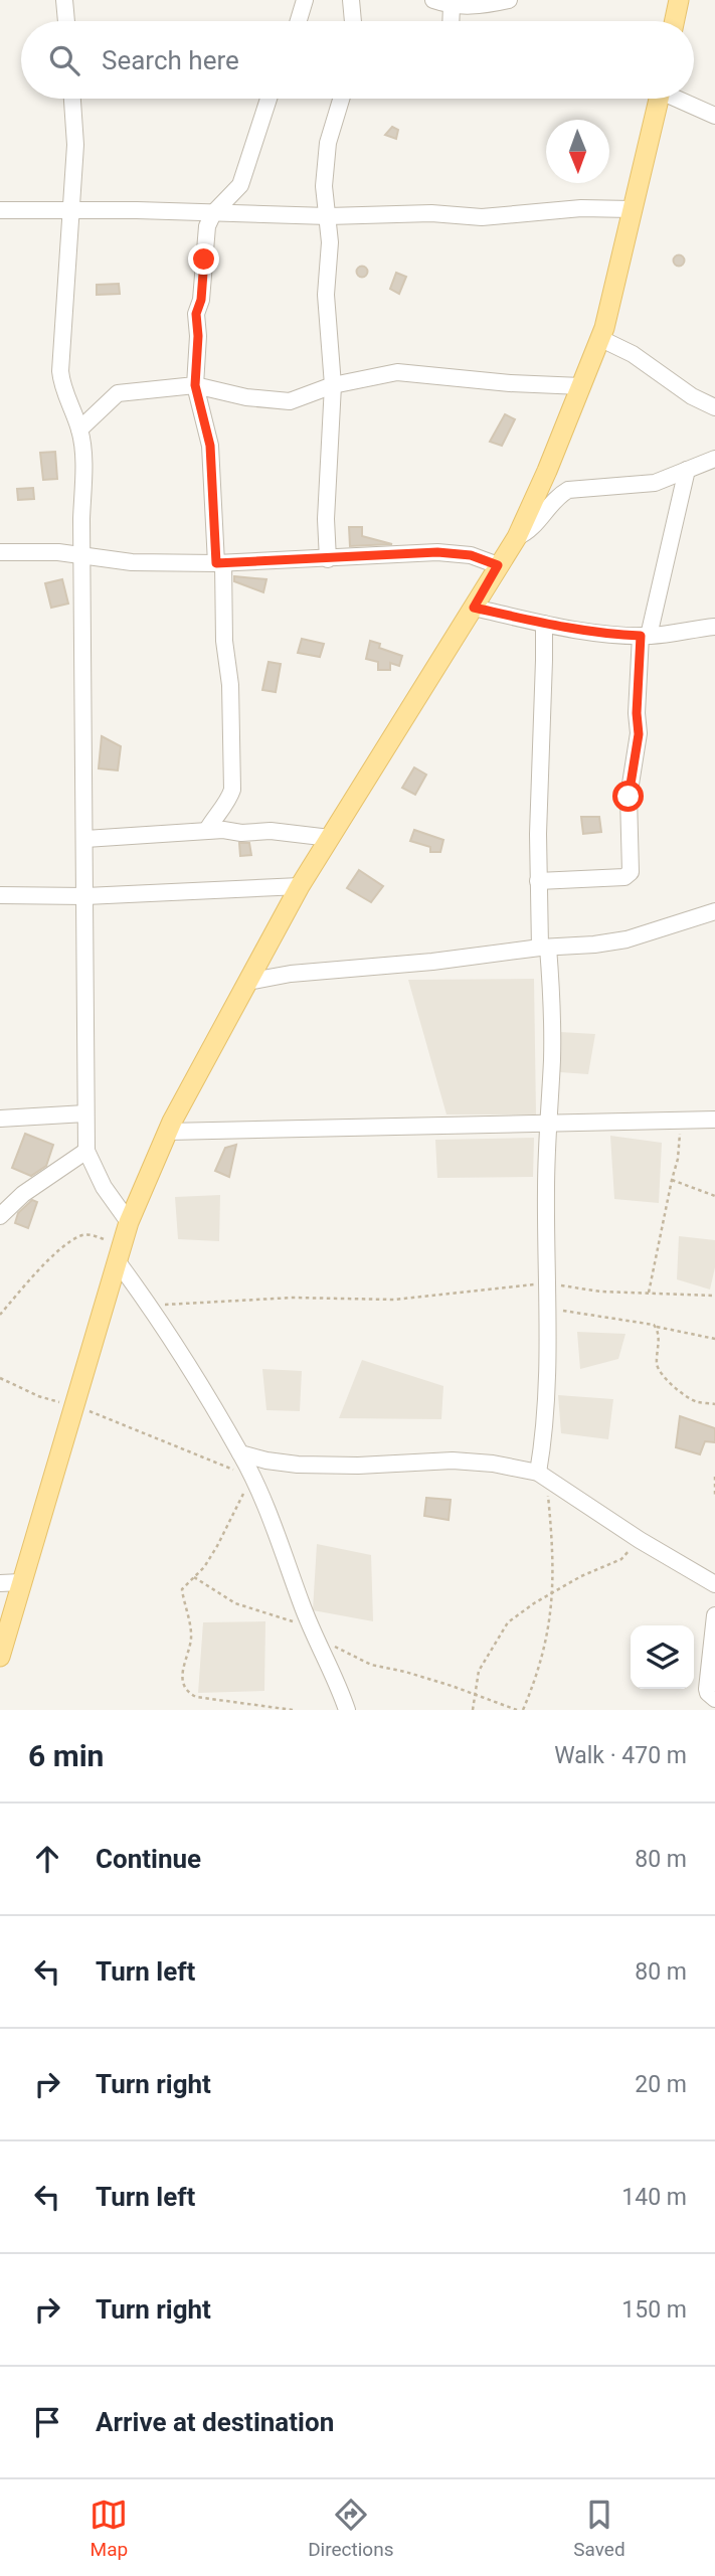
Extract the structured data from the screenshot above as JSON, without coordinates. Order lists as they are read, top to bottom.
{
  "north": "bottom",
  "page": {
    "search": "Search here",
    "heading": ["6 min", "Walk · 470 m"],
    "list": [
      ["Continue", "80 m"],
      ["Turn left", "80 m"],
      ["Turn right", "20 m"],
      ["Turn left", "140 m"],
      ["Turn right", "150 m"],
      "Arrive at destination"
    ],
    "nav": ["Map", "Directions", "Saved"]
  }
}
